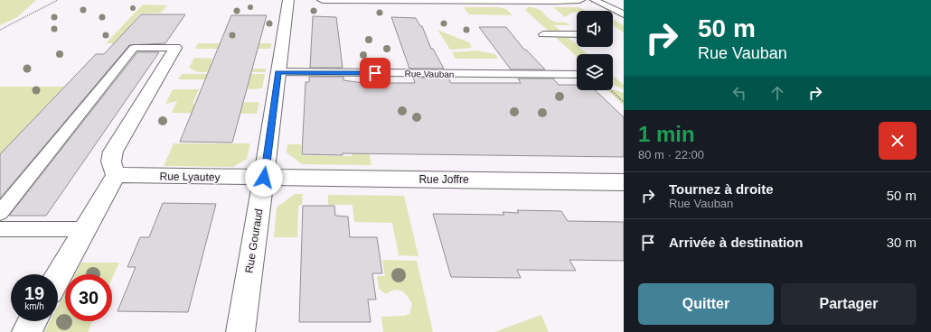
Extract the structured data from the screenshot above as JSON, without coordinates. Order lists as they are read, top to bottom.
{
  "streets": {
    "street": ["Rue Lyautey", "Rue Joffre", "Rue Gouraud"],
    "lane": ["Rue Vauban"]
  },
  "crossings": [
    ["Rue Vauban", "Rue Gouraud"],
    ["Rue Lyautey", "Rue Joffre"],
    ["Rue Lyautey", "Rue Gouraud"],
    ["Rue Joffre", "Rue Gouraud"]
  ],
  "page": {
    "turn": ["50 m", "Rue Vauban"],
    "heading": ["1 min", "80 m · 22:00"],
    "list": [
      {
        "name": "Tournez à droite",
        "note": "Rue Vauban",
        "value": "50 m"
      },
      {
        "name": "Arrivée à destination",
        "value": "30 m"
      }
    ],
    "speed": "19 km/h",
    "limit": "30",
    "buttons": ["Quitter", "Partager"]
  }
}
